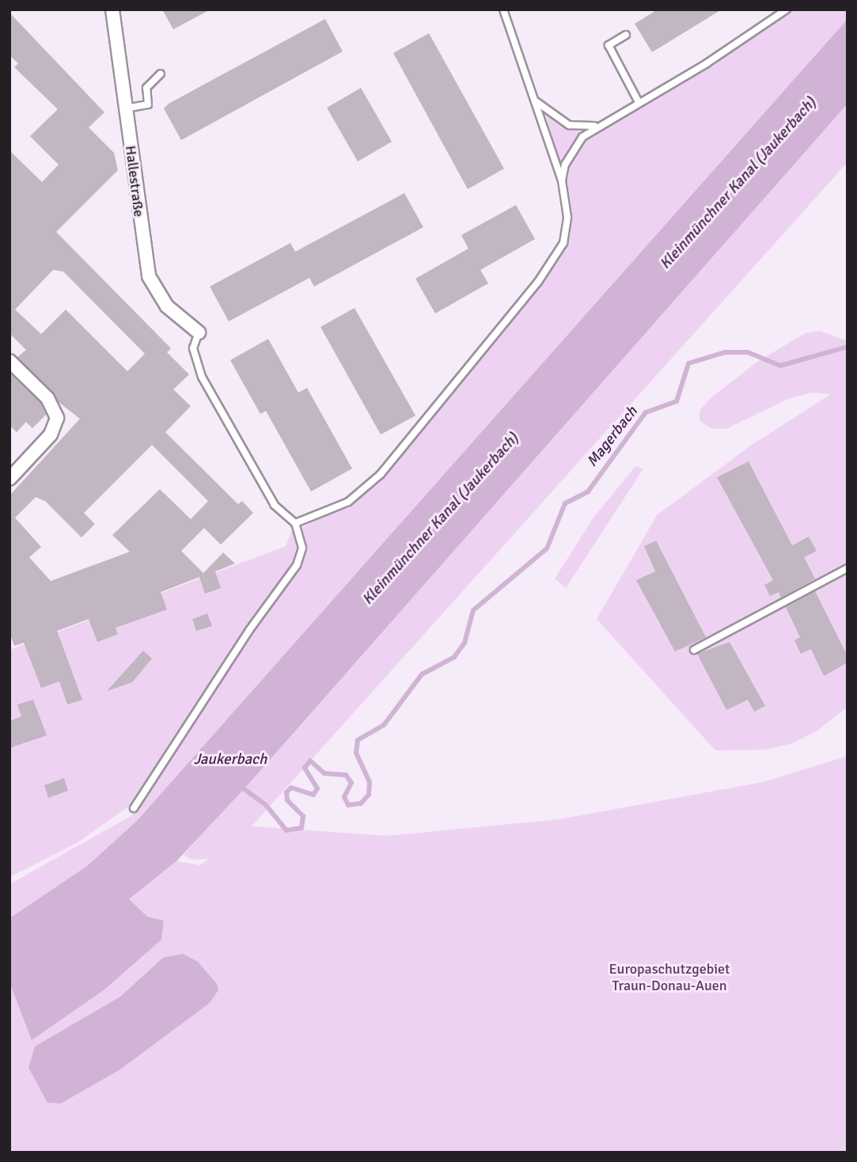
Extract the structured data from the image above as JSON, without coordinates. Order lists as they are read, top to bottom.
{
  "streets": {
    "street": ["Hallestraße"]
  },
  "water": ["Kleinmünchner Kanal (Jaukerbach)", "Magerbach", "Jaukerbach"],
  "parks": ["Europaschutzgebiet Traun-Donau-Auen"]
}
